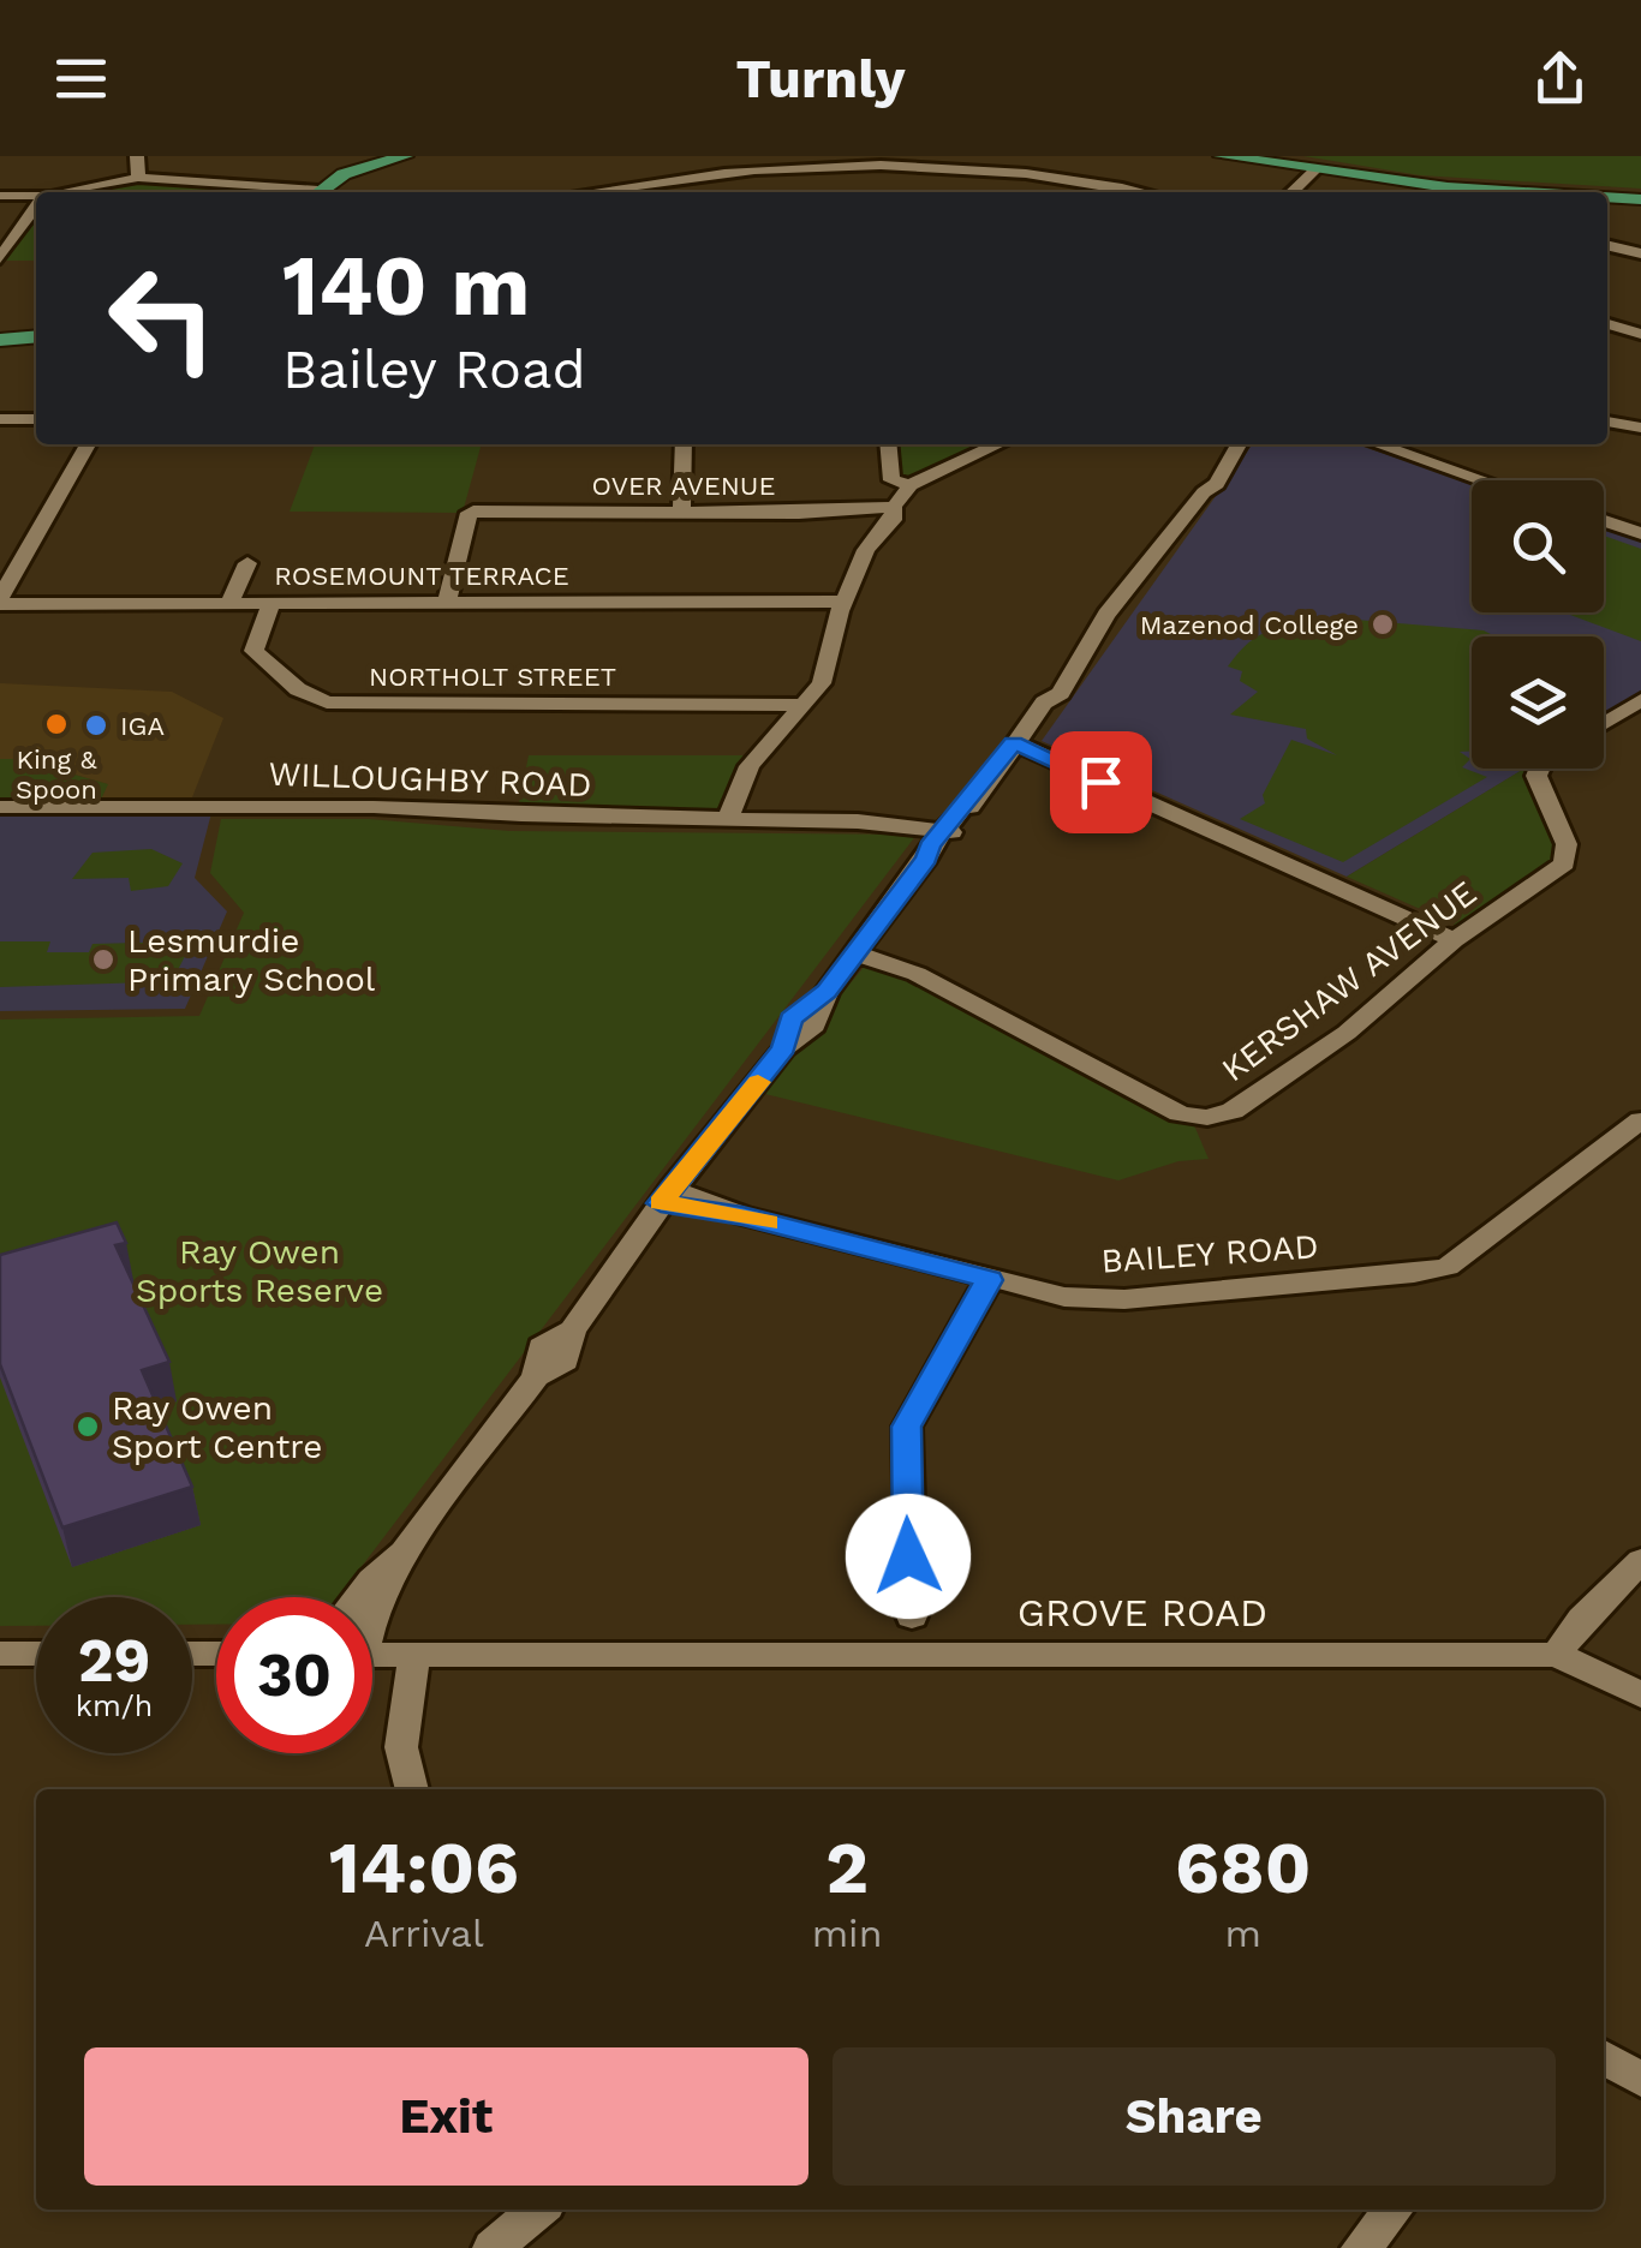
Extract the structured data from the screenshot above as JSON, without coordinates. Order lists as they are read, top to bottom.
{
  "streets": {
    "street": [
      "OVER AVENUE",
      "ROSEMOUNT TERRACE",
      "NORTHOLT STREET",
      "WILLOUGHBY ROAD",
      "KERSHAW AVENUE",
      "BAILEY ROAD",
      "GROVE ROAD"
    ]
  },
  "crossings": [
    ["OVER AVENUE", "ROSEMOUNT TERRACE"],
    ["ROSEMOUNT TERRACE", "NORTHOLT STREET"]
  ],
  "parks": ["Ray Owen Sports Reserve"],
  "places": [
    "Mazenod College",
    "King & Spoon",
    "IGA",
    "Lesmurdie Primary School",
    "Ray Owen Sport Centre"
  ],
  "page": {
    "header": "Turnly",
    "turn": ["140 m", "Bailey Road"],
    "speed": "29 km/h",
    "limit": "30",
    "eta": [
      "14:06",
      "Arrival",
      "2",
      "min",
      "680",
      "m"
    ],
    "buttons": ["Exit", "Share"]
  }
}
